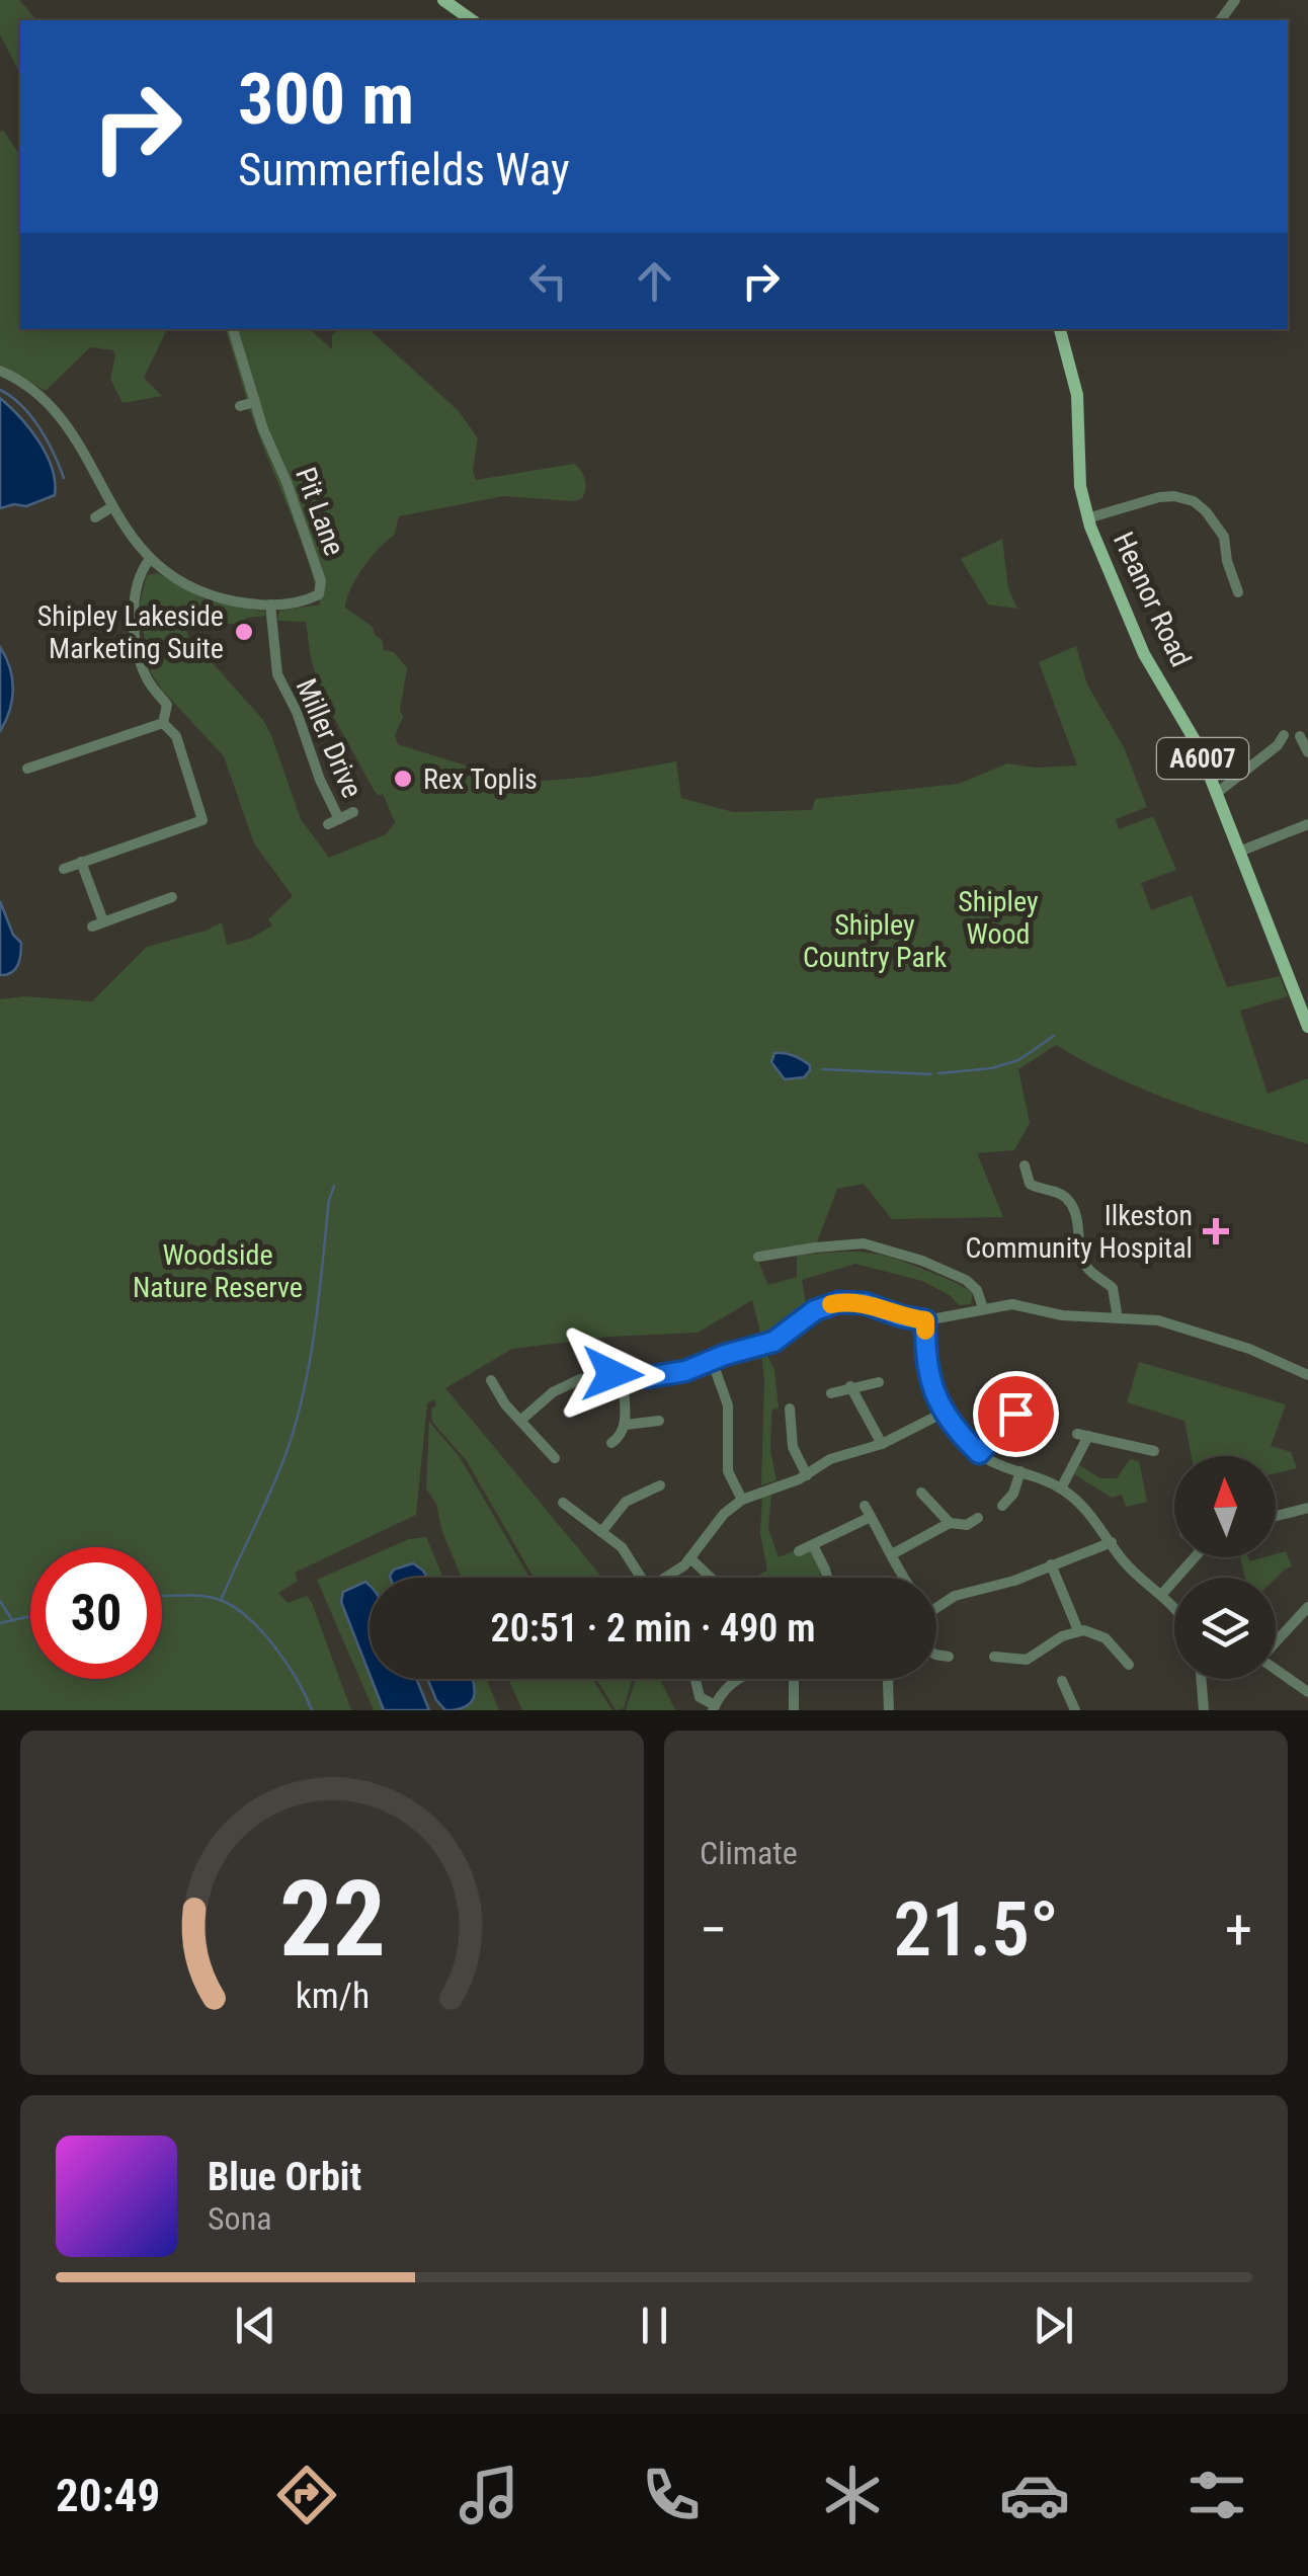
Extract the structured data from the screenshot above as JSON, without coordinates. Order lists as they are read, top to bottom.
{
  "streets": {
    "main road": ["Heanor Road", "A6007"],
    "street": ["Pit Lane", "Miller Drive"]
  },
  "crossings": [
    ["Pit Lane", "Miller Drive"],
    ["Heanor Road", "A6007"]
  ],
  "parks": ["Shipley Wood", "Shipley Country Park", "Woodside Nature Reserve"],
  "places": {
    "other": ["Shipley Lakeside Marketing Suite", "Rex Toplis"],
    "health": ["Ilkeston Community Hospital"]
  },
  "north": "top",
  "page": {
    "turn": ["300 m", "Summerfields Way"],
    "limit": "30",
    "trip": "20:51 · 2 min · 490 m",
    "tile": "Climate",
    "heat": ["−", "21.5°", "+"],
    "song": ["Blue Orbit", "Sona"],
    "tabs": "20:49",
    "gauge": ["22", "km/h"]
  }
}
